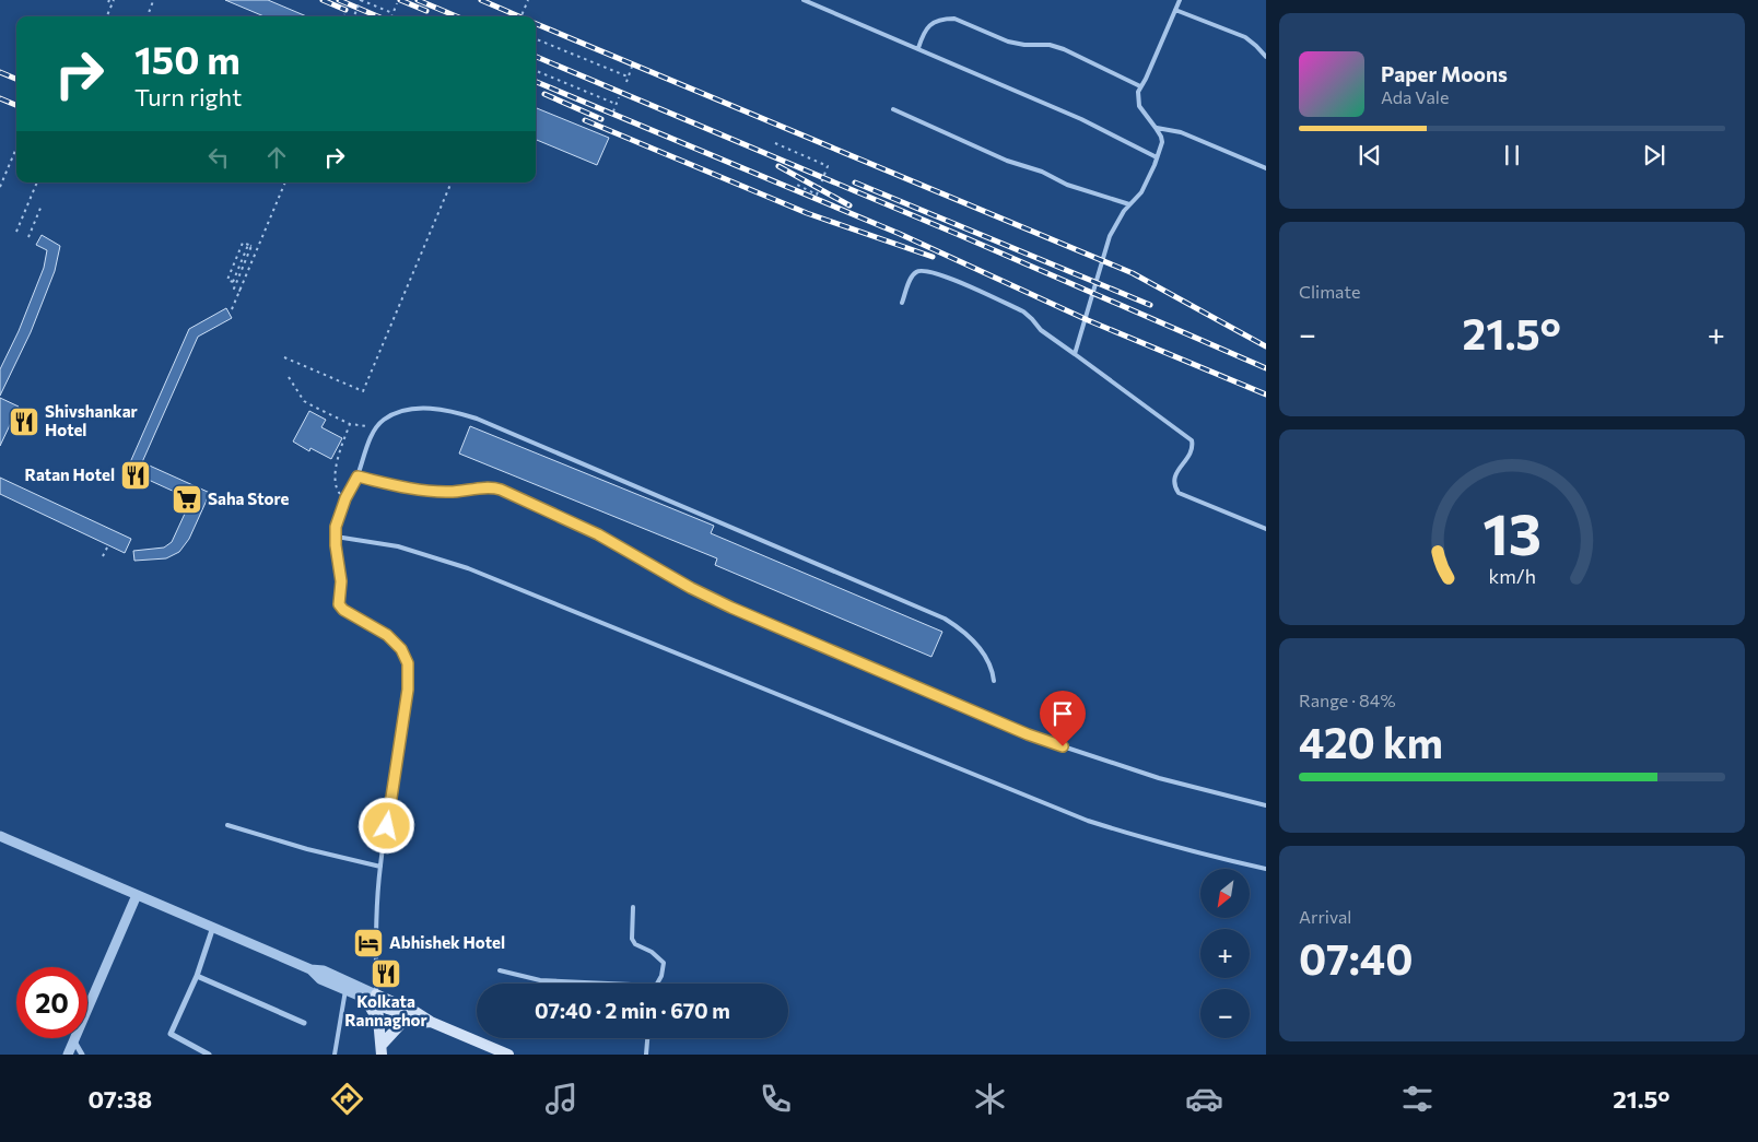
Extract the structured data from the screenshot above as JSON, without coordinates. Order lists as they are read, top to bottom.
{
  "places": {
    "restaurant": ["Shivshankar Hotel", "Ratan Hotel", "Kolkata Rannaghor"],
    "supermarket": ["Saha Store"],
    "hotel": ["Abhishek Hotel"]
  },
  "north": "bottom left",
  "page": {
    "turn": ["150 m", "Turn right"],
    "song": ["Paper Moons", "Ada Vale"],
    "tile": [
      "Climate",
      ["Range · 84%", "420 km"],
      ["Arrival", "07:40"]
    ],
    "heat": ["−", "21.5°", "+"],
    "map_buttons": ["+", "−"],
    "limit": "20",
    "trip": "07:40 · 2 min · 670 m",
    "tabs": ["07:38", "21.5°"],
    "gauge": ["13", "km/h"]
  }
}
